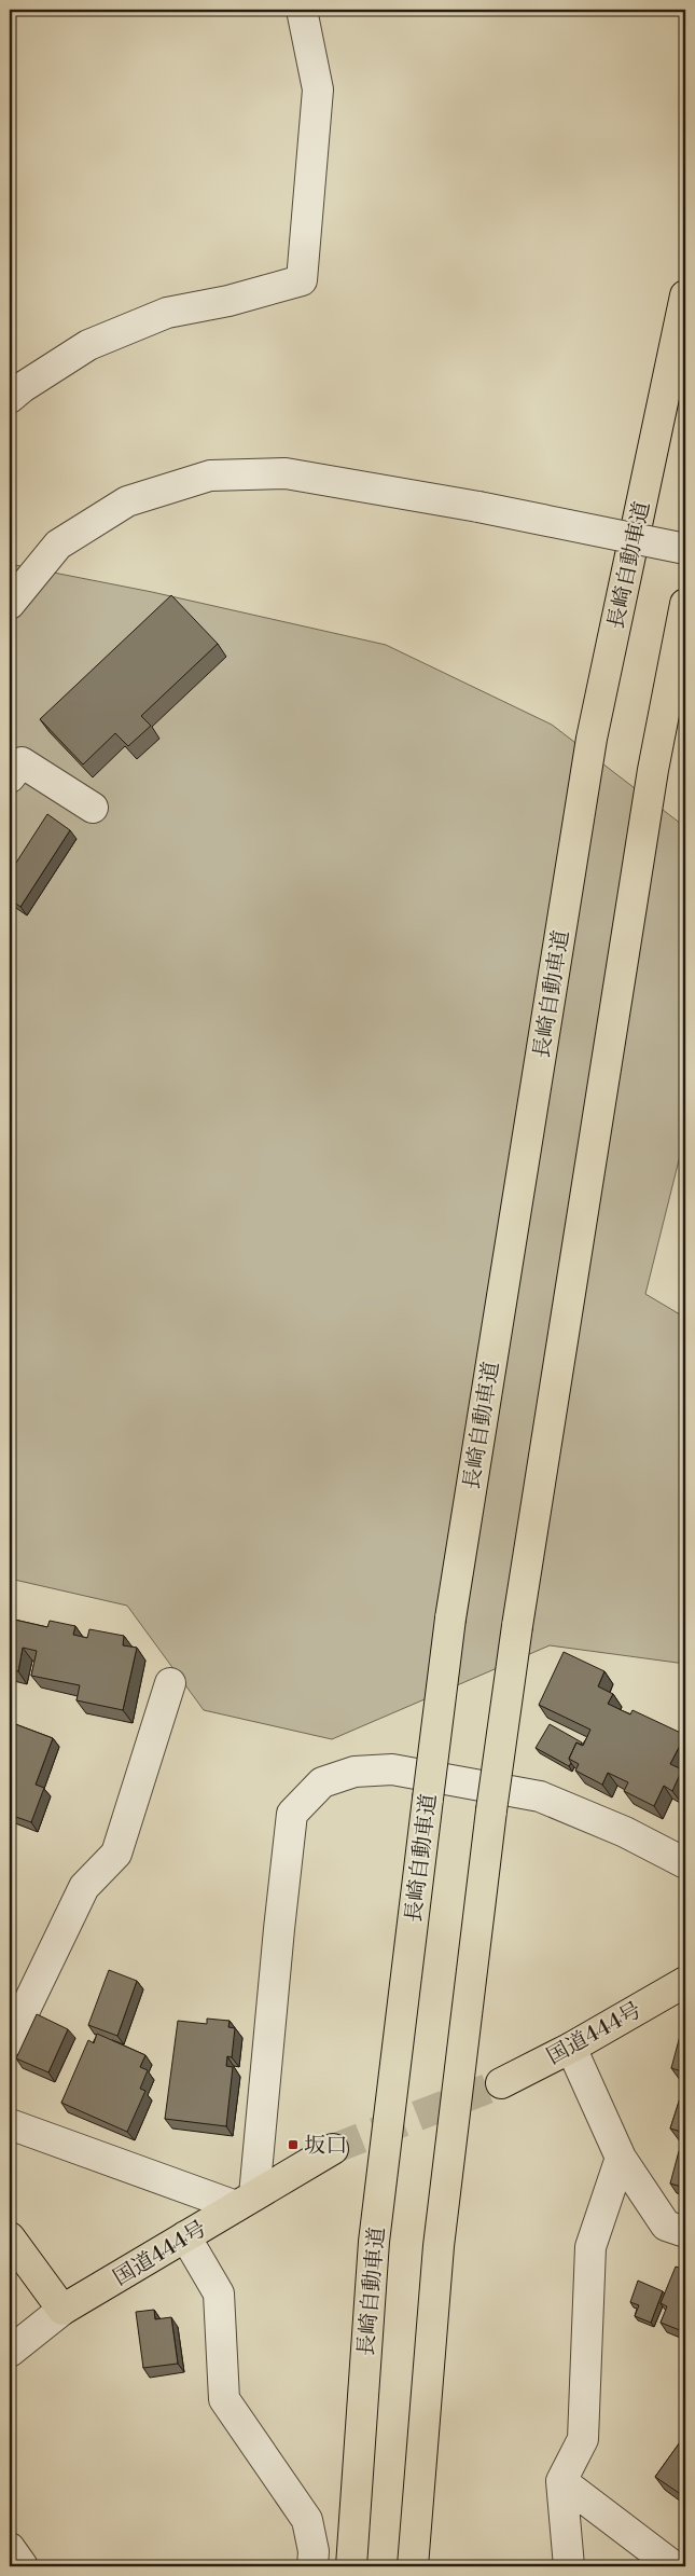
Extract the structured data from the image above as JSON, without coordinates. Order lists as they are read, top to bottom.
{
  "streets": {
    "highway": ["長崎自動車道", "国道444号"]
  },
  "places": {
    "transit": ["坂口"]
  }
}
